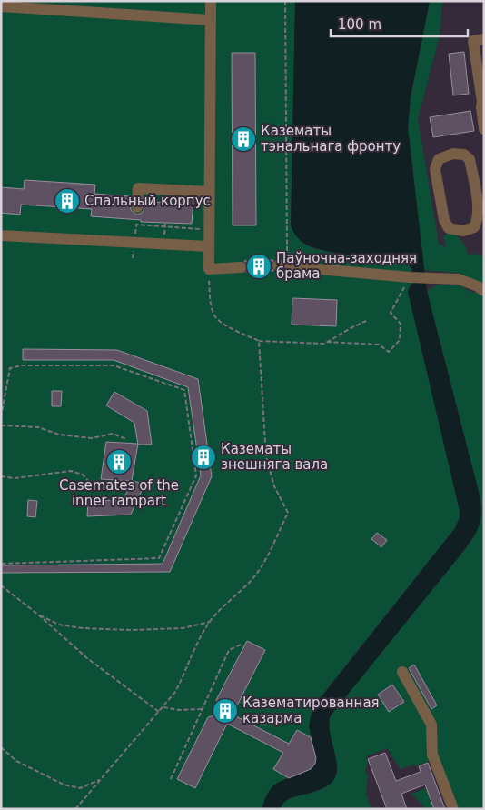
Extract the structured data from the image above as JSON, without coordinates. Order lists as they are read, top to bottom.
{
  "places": {
    "building": [
      "Казематы тэнальнага фронту",
      "Спальный корпус",
      "Паўночна-заходняя брама",
      "Казематы знешняга вала",
      "Casemates of the inner rampart",
      "Казематированная казарма"
    ]
  },
  "scale_bar": "100 m"
}
